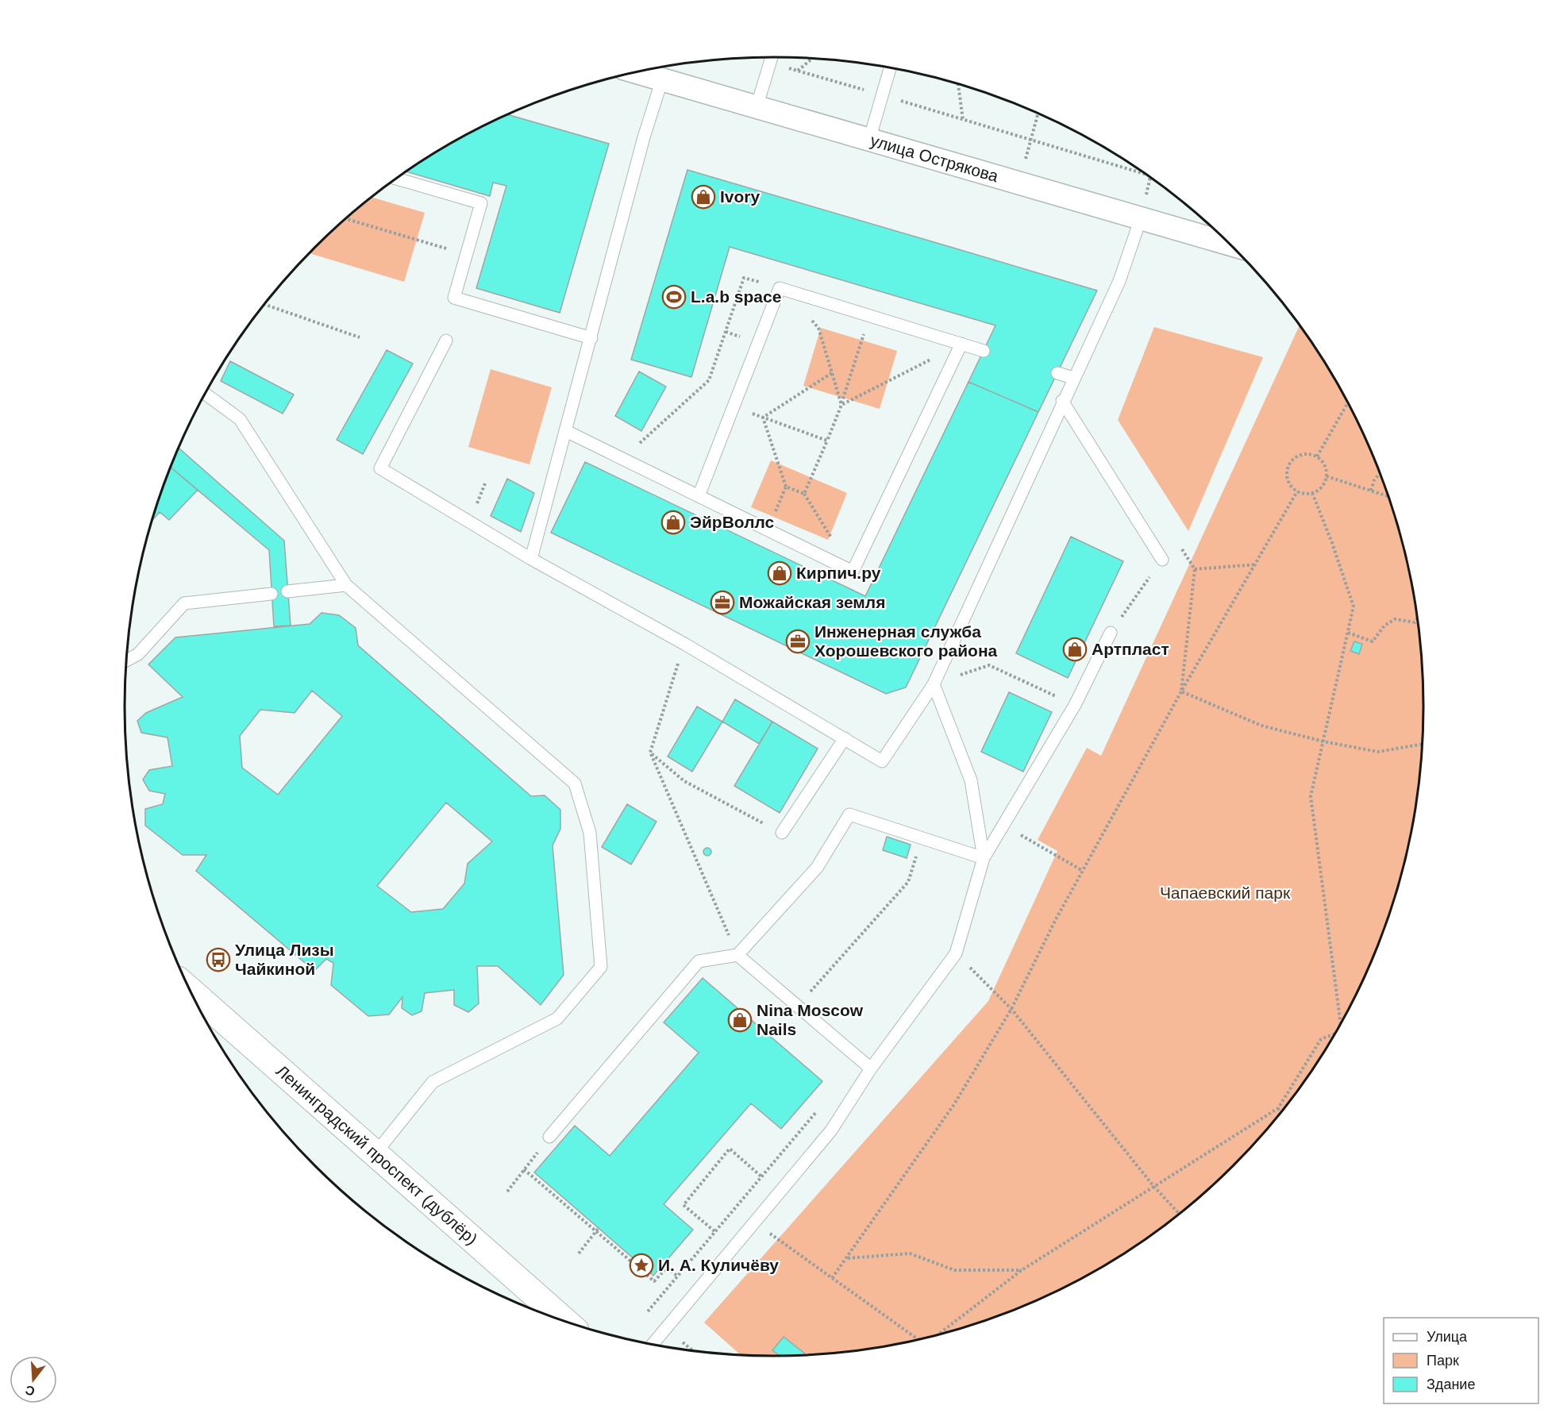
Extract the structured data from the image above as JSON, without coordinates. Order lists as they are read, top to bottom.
{
  "streets": {
    "main road": ["Ленинградский проспект (дублёр)"],
    "street": ["улица Острякова"]
  },
  "parks": ["Чапаевский парк"],
  "places": {
    "shop": [
      "Ivory",
      "ЭйрВоллс",
      "Кирпич.ру",
      "Артпласт",
      "Nina Moscow Nails"
    ],
    "sports": ["L.a.b space"],
    "office": ["Можайская земля", "Инженерная служба Хорошевского района"],
    "bus stop": ["Улица Лизы Чайкиной"],
    "place": ["И. А. Куличёву"]
  },
  "legend": ["Улица", "Парк", "Здание"],
  "north": "bottom"
}
